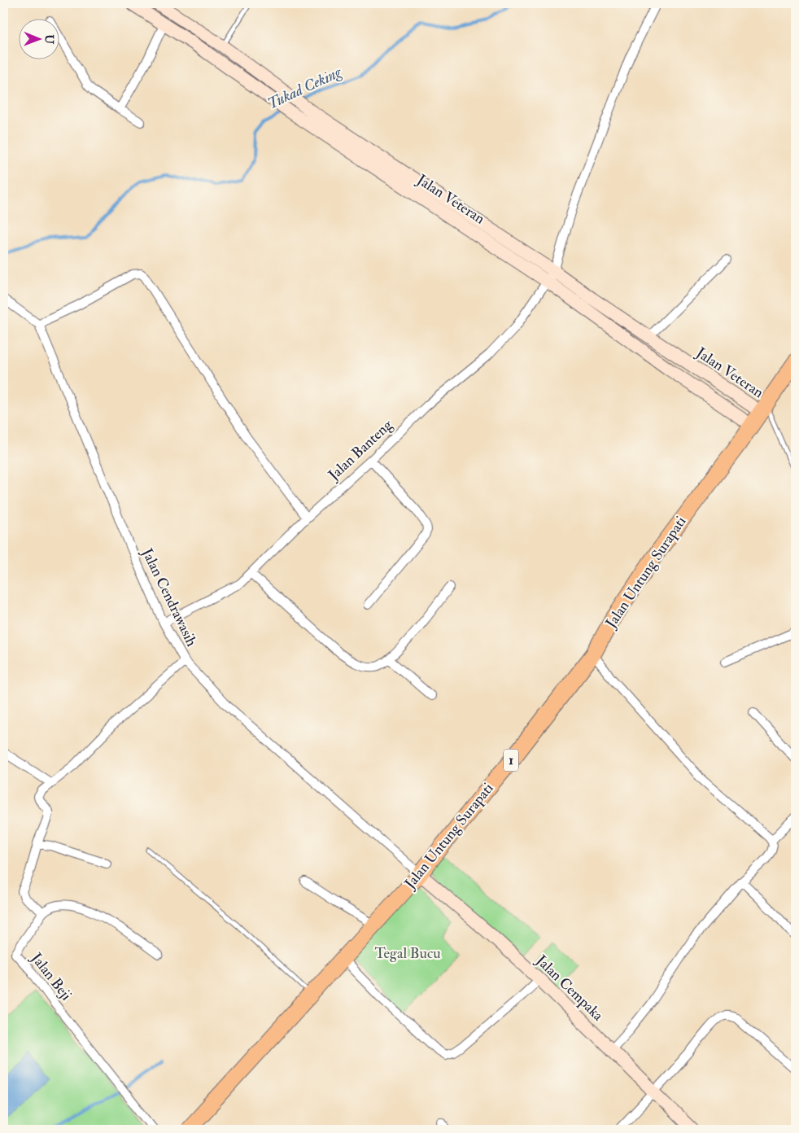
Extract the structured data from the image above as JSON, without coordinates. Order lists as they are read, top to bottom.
{
  "streets": {
    "highway": ["Jalan Untung Surapati", "1"],
    "main road": ["Jalan Veteran", "Jalan Cempaka"],
    "street": ["Jalan Banteng", "Jalan Cendrawasih", "Jalan Beji"]
  },
  "crossings": [
    ["Jalan Veteran", "Jalan Banteng"],
    ["Jalan Veteran", "Jalan Untung Surapati"],
    ["Jalan Banteng", "Jalan Cendrawasih"],
    ["Jalan Untung Surapati", "Jalan Cendrawasih"],
    ["Jalan Untung Surapati", "Jalan Cempaka"],
    ["Jalan Cendrawasih", "Jalan Cempaka"]
  ],
  "water": ["Tukad Ceking"],
  "parks": ["Tegal Bucu"],
  "north": "right"
}
